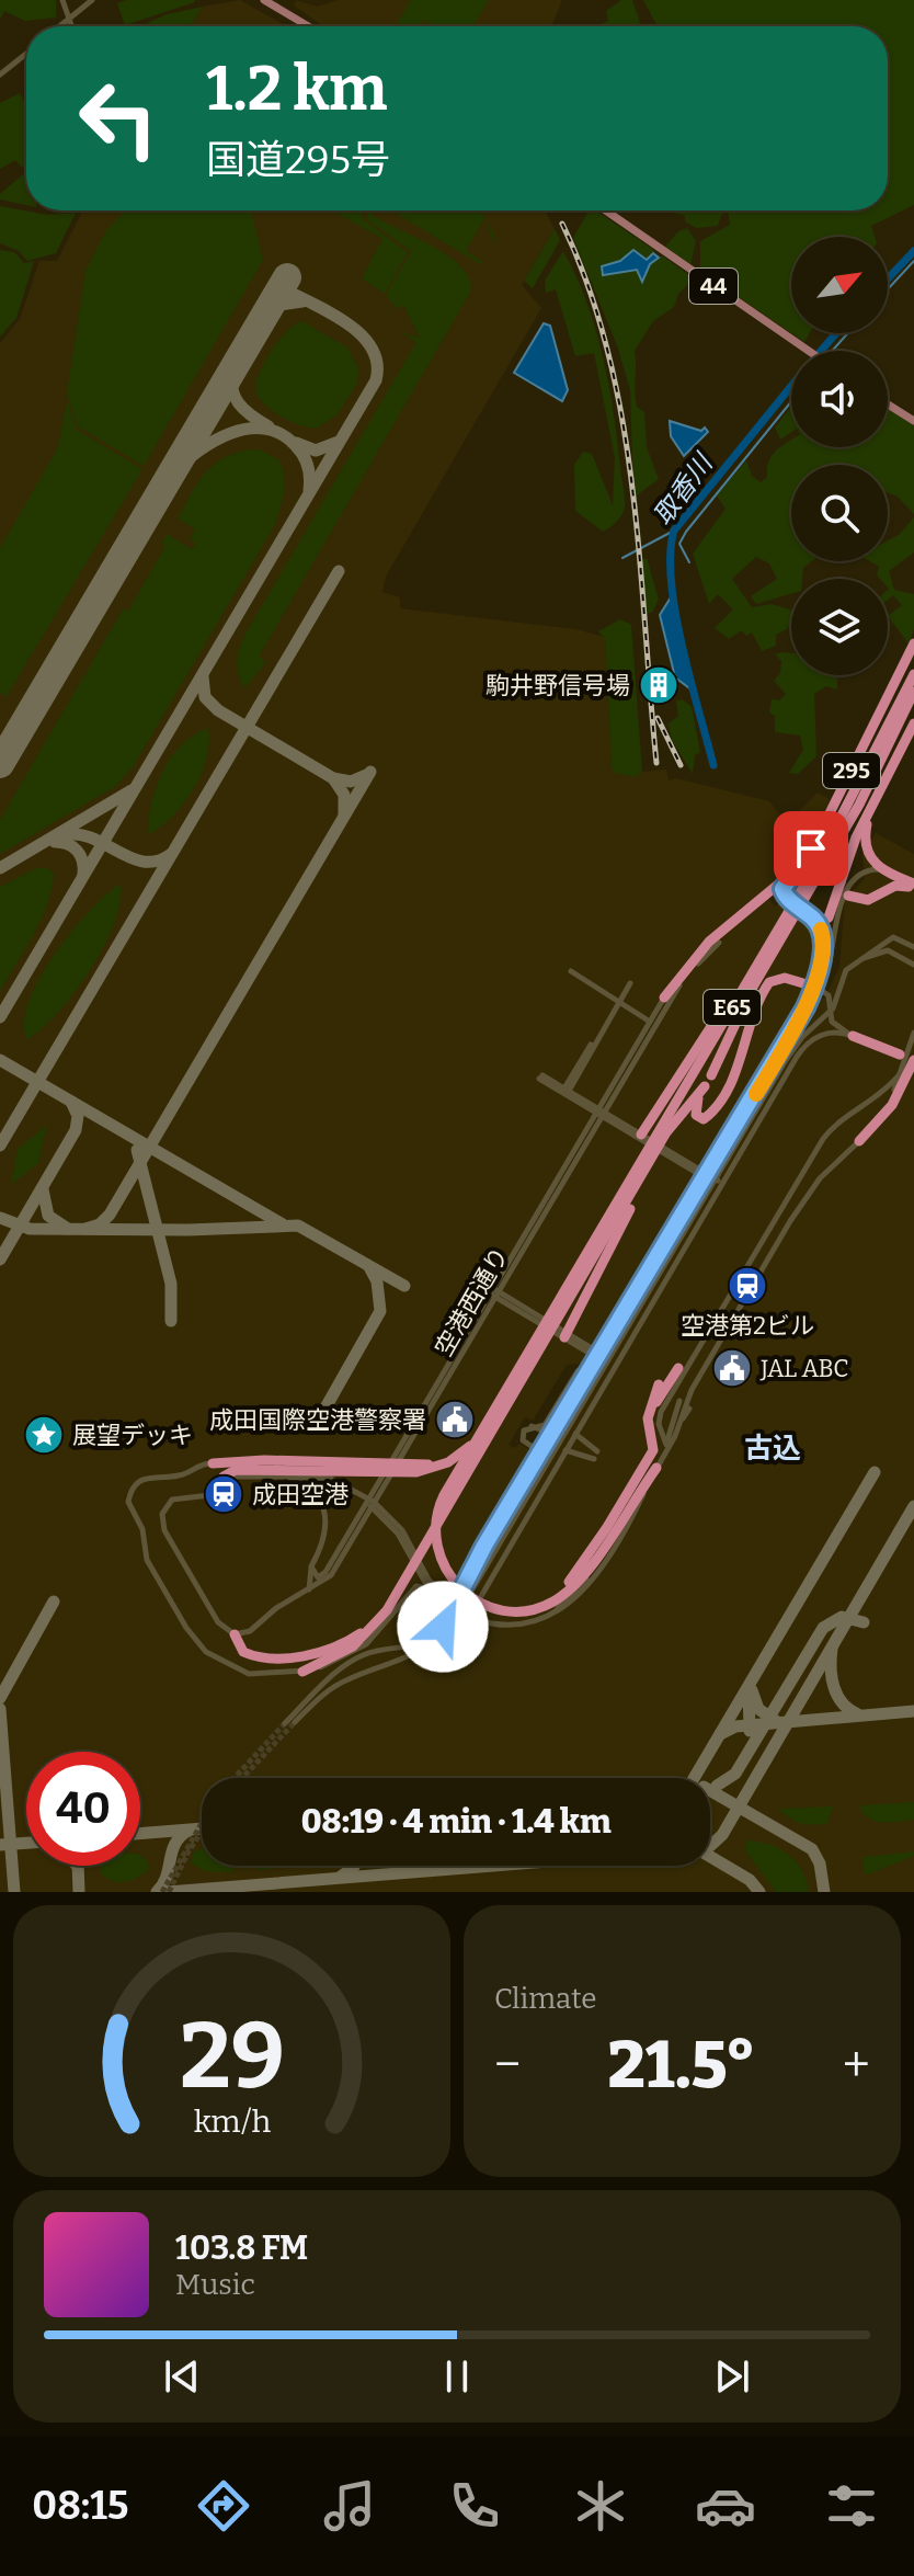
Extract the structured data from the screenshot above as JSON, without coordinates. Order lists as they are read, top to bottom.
{
  "streets": {
    "highway": ["295", "E65"],
    "main road": ["44"],
    "street": ["空港西通り"]
  },
  "crossings": [
    ["295", "E65"],
    ["295", "空港西通り"]
  ],
  "districts": ["古込"],
  "water": ["取香川"],
  "places": {
    "building": ["駒井野信号場"],
    "station": ["空港第2ビル", "成田空港"],
    "public building": ["JAL ABC", "成田国際空港警察署"],
    "place": ["展望デッキ"]
  },
  "north": "top right",
  "page": {
    "turn": ["1.2 km", "国道295号"],
    "limit": "40",
    "trip": "08:19 · 4 min · 1.4 km",
    "tile": "Climate",
    "heat": ["−", "21.5°", "+"],
    "song": ["103.8 FM", "Music"],
    "tabs": "08:15",
    "gauge": ["29", "km/h"]
  }
}
